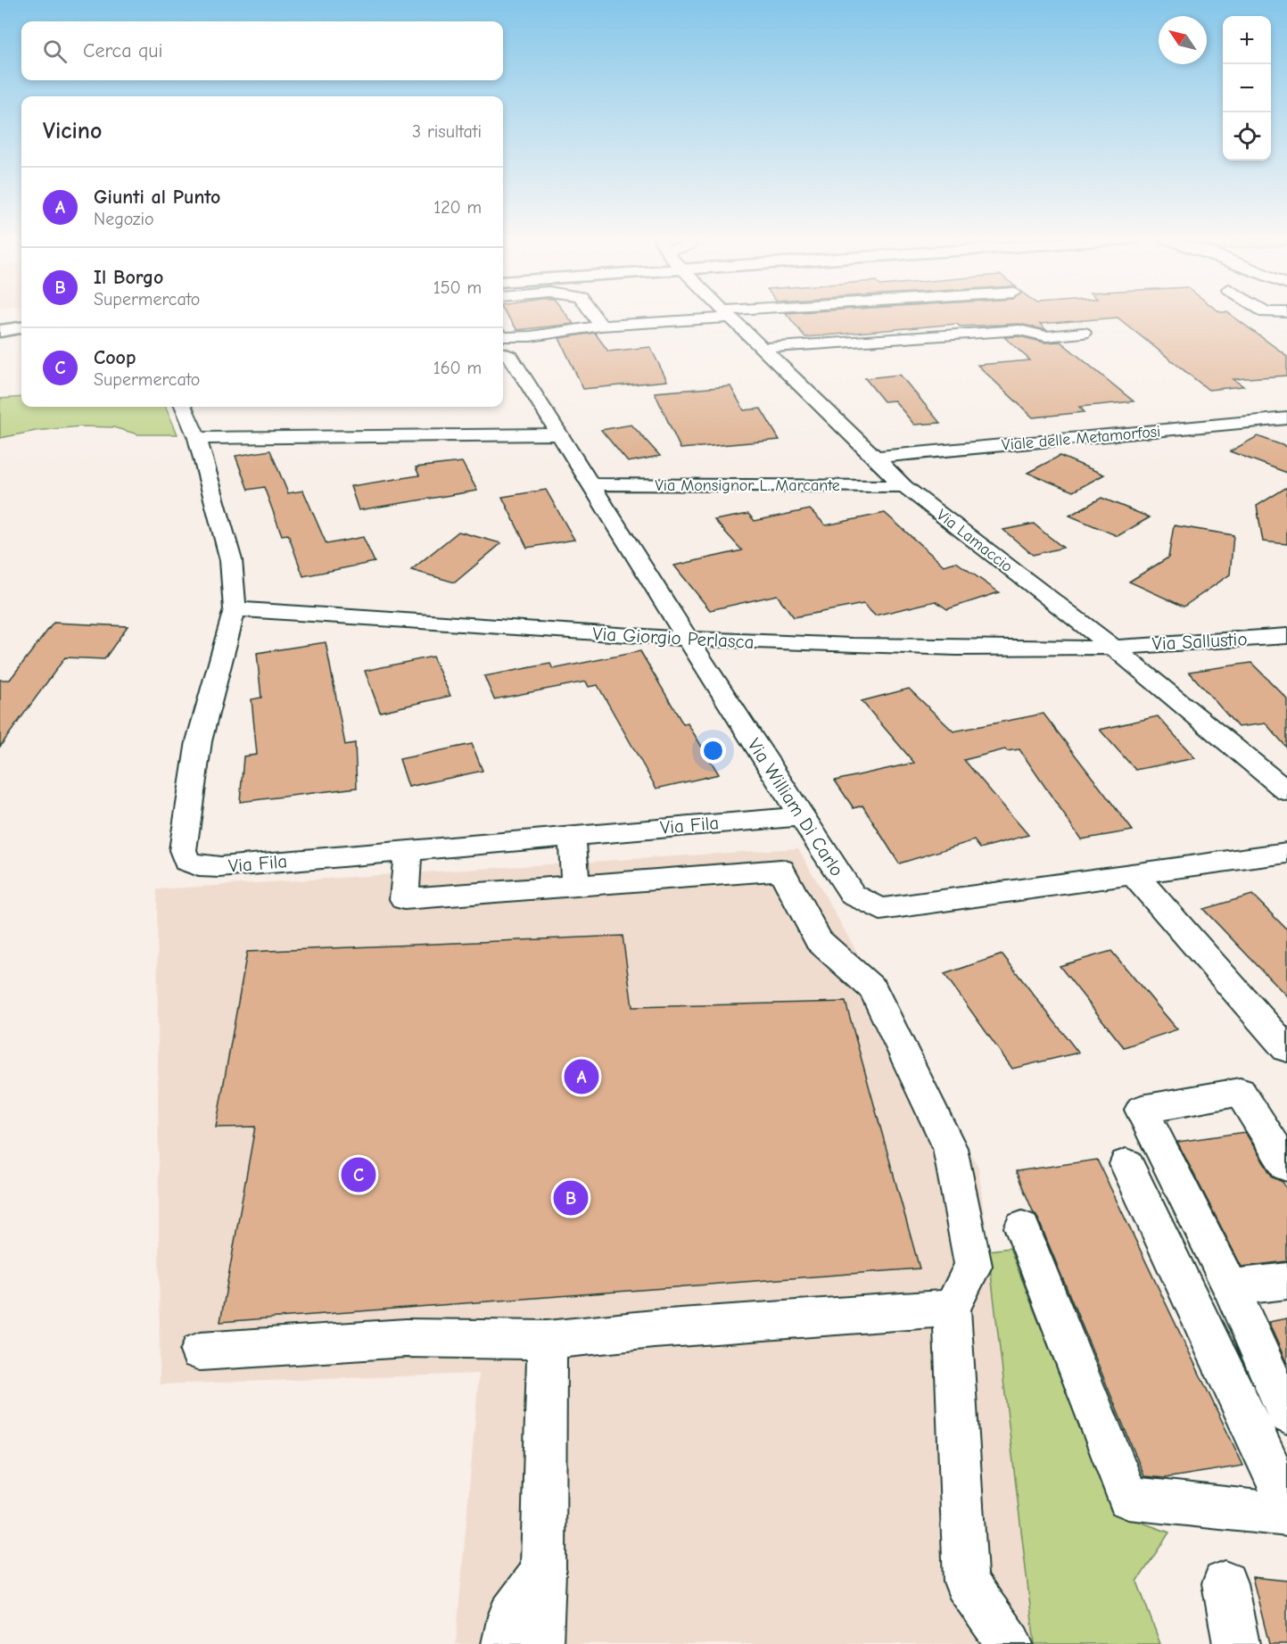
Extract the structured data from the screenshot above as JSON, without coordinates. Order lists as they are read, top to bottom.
{
  "streets": {
    "street": [
      "Viale delle Metamorfosi",
      "Via Monsignor L. Marcante",
      "Via Lamaccio",
      "Via Giorgio Perlasca",
      "Via Sallustio",
      "Via William Di Carlo",
      "Via Fila"
    ]
  },
  "crossings": [
    ["Viale delle Metamorfosi", "Via Lamaccio"],
    ["Via Monsignor L. Marcante", "Via Lamaccio"],
    ["Via Monsignor L. Marcante", "Via William Di Carlo"],
    ["Via Lamaccio", "Via Giorgio Perlasca"],
    ["Via Lamaccio", "Via Sallustio"],
    ["Via Giorgio Perlasca", "Via Sallustio"],
    ["Via Giorgio Perlasca", "Via William Di Carlo"],
    ["Via Giorgio Perlasca", "Via Fila"],
    ["Via William Di Carlo", "Via Fila"]
  ],
  "north": "top left",
  "page": {
    "map_buttons": ["+", "−"],
    "search": "Cerca qui",
    "heading": ["Vicino", "3 risultati"],
    "list": [
      {
        "mark": "A",
        "name": "Giunti al Punto",
        "note": "Negozio",
        "value": "120 m"
      },
      {
        "mark": "B",
        "name": "Il Borgo",
        "note": "Supermercato",
        "value": "150 m"
      },
      {
        "mark": "C",
        "name": "Coop",
        "note": "Supermercato",
        "value": "160 m"
      }
    ],
    "pins": ["A", "C", "B"]
  }
}
